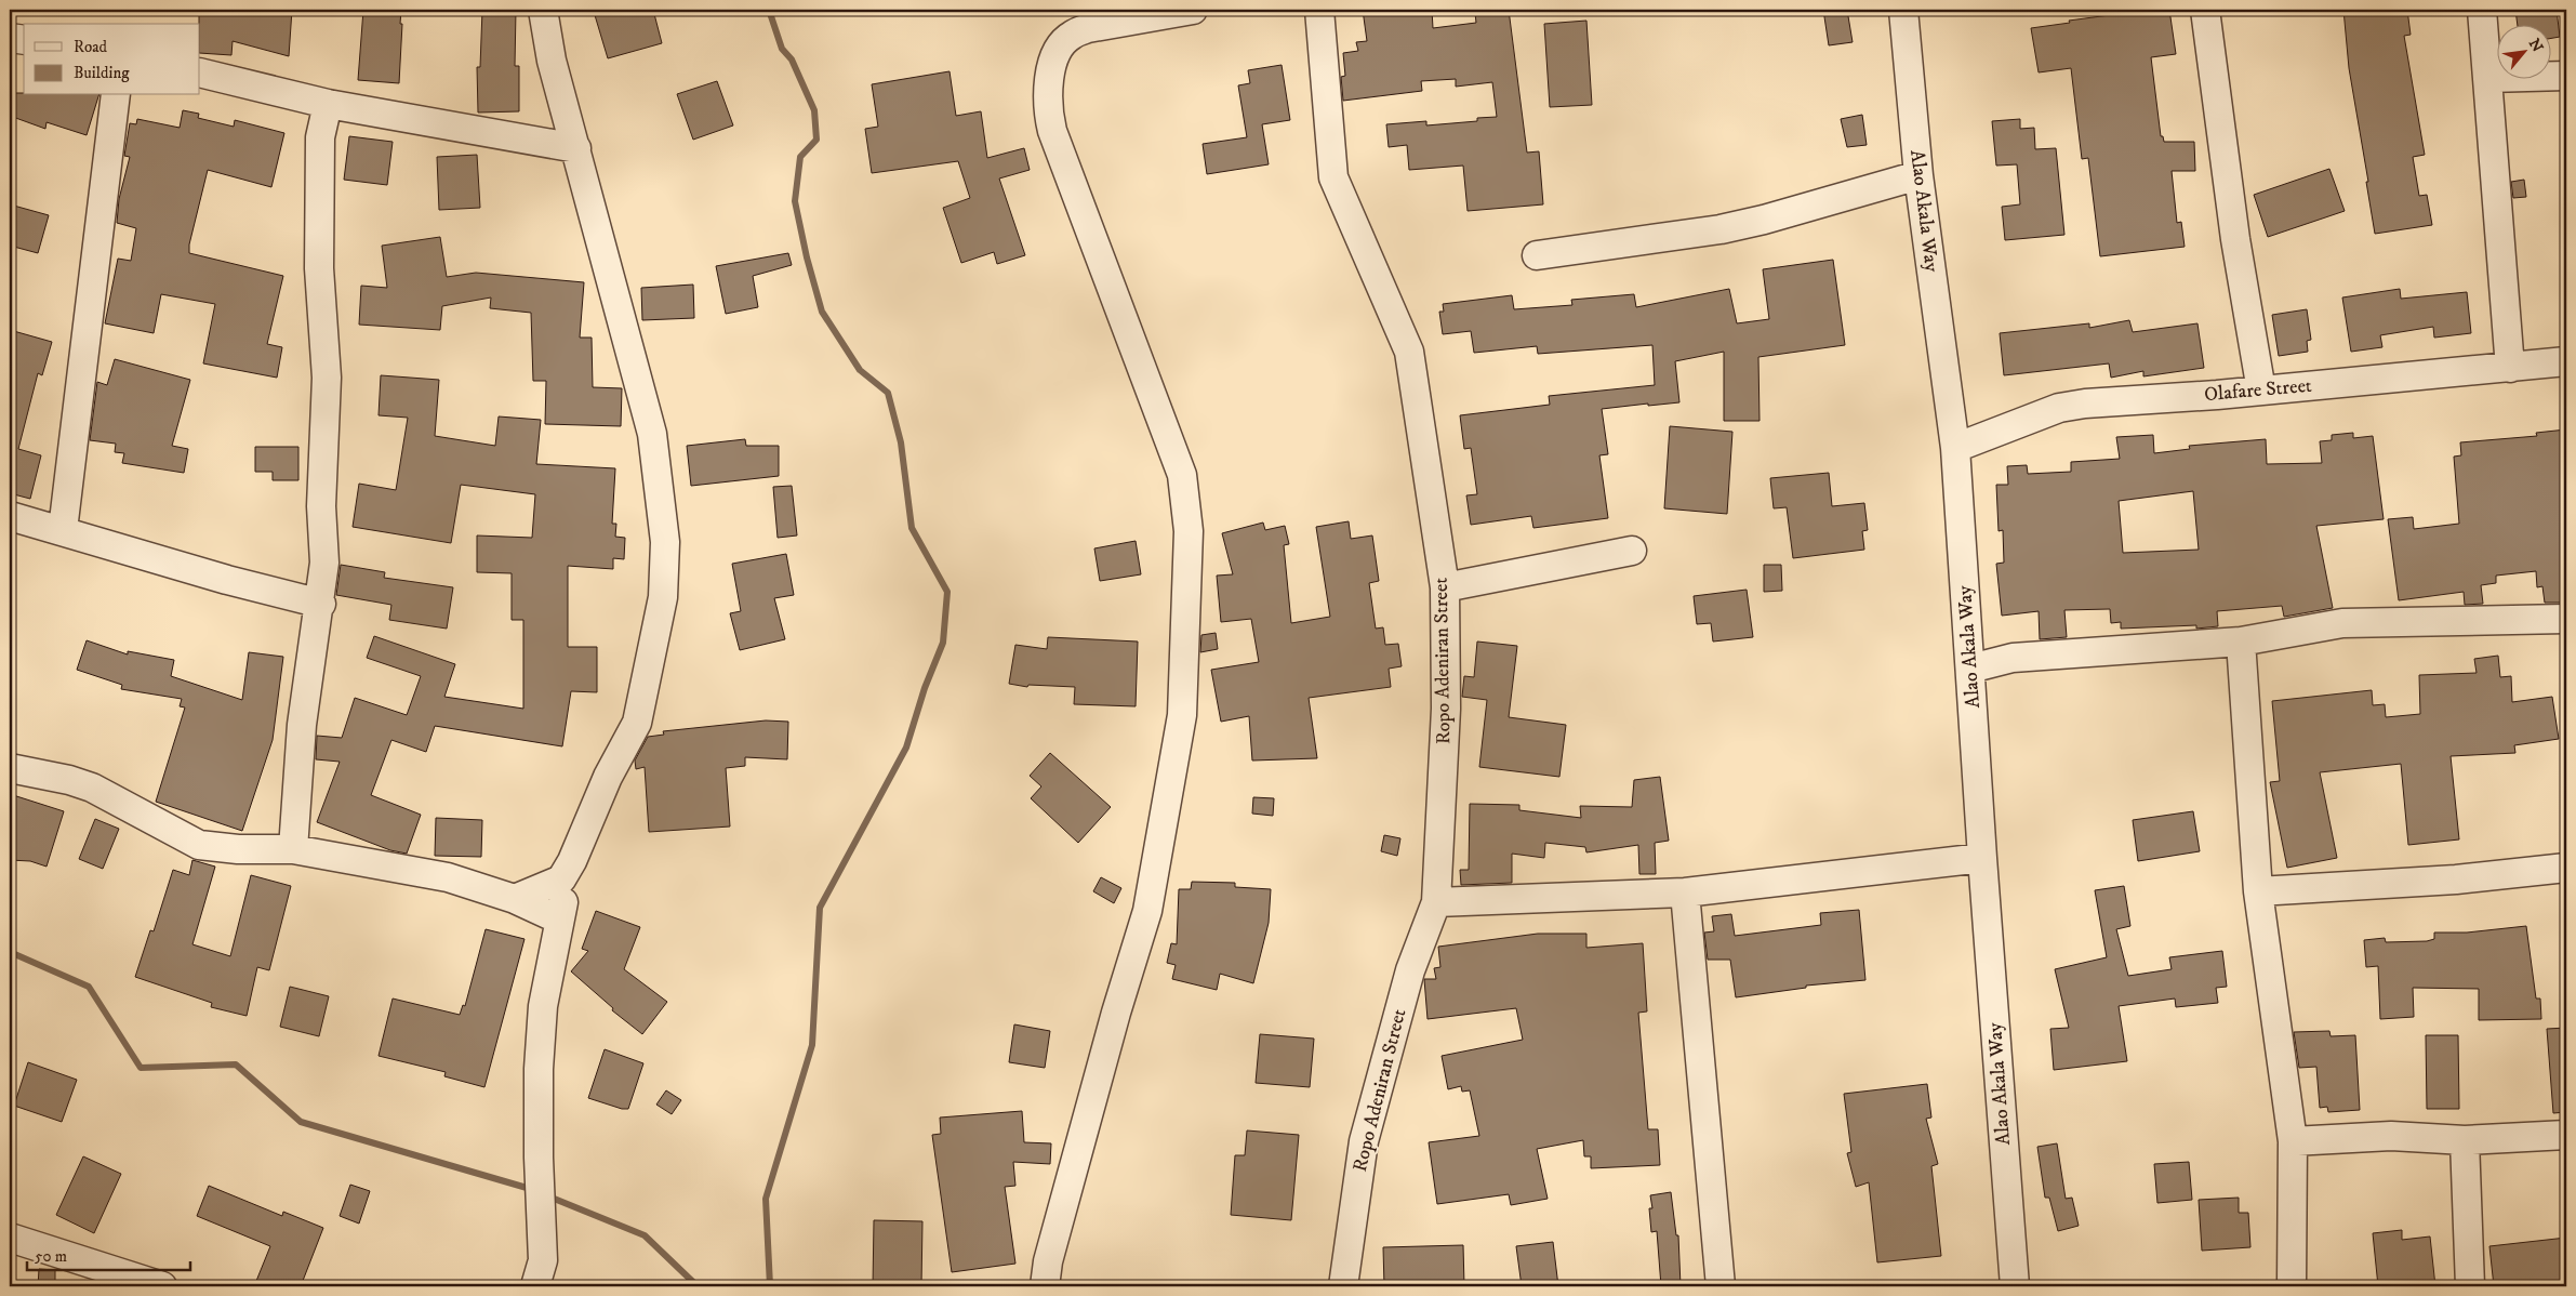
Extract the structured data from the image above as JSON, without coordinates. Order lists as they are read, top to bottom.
{
  "streets": {
    "street": ["Alao Akala Way", "Olafare Street", "Ropo Adeniran Street"]
  },
  "crossings": [
    ["Alao Akala Way", "Olafare Street"]
  ],
  "legend": ["Road", "Building"],
  "scale_bar": "50 m",
  "north": "top right"
}
